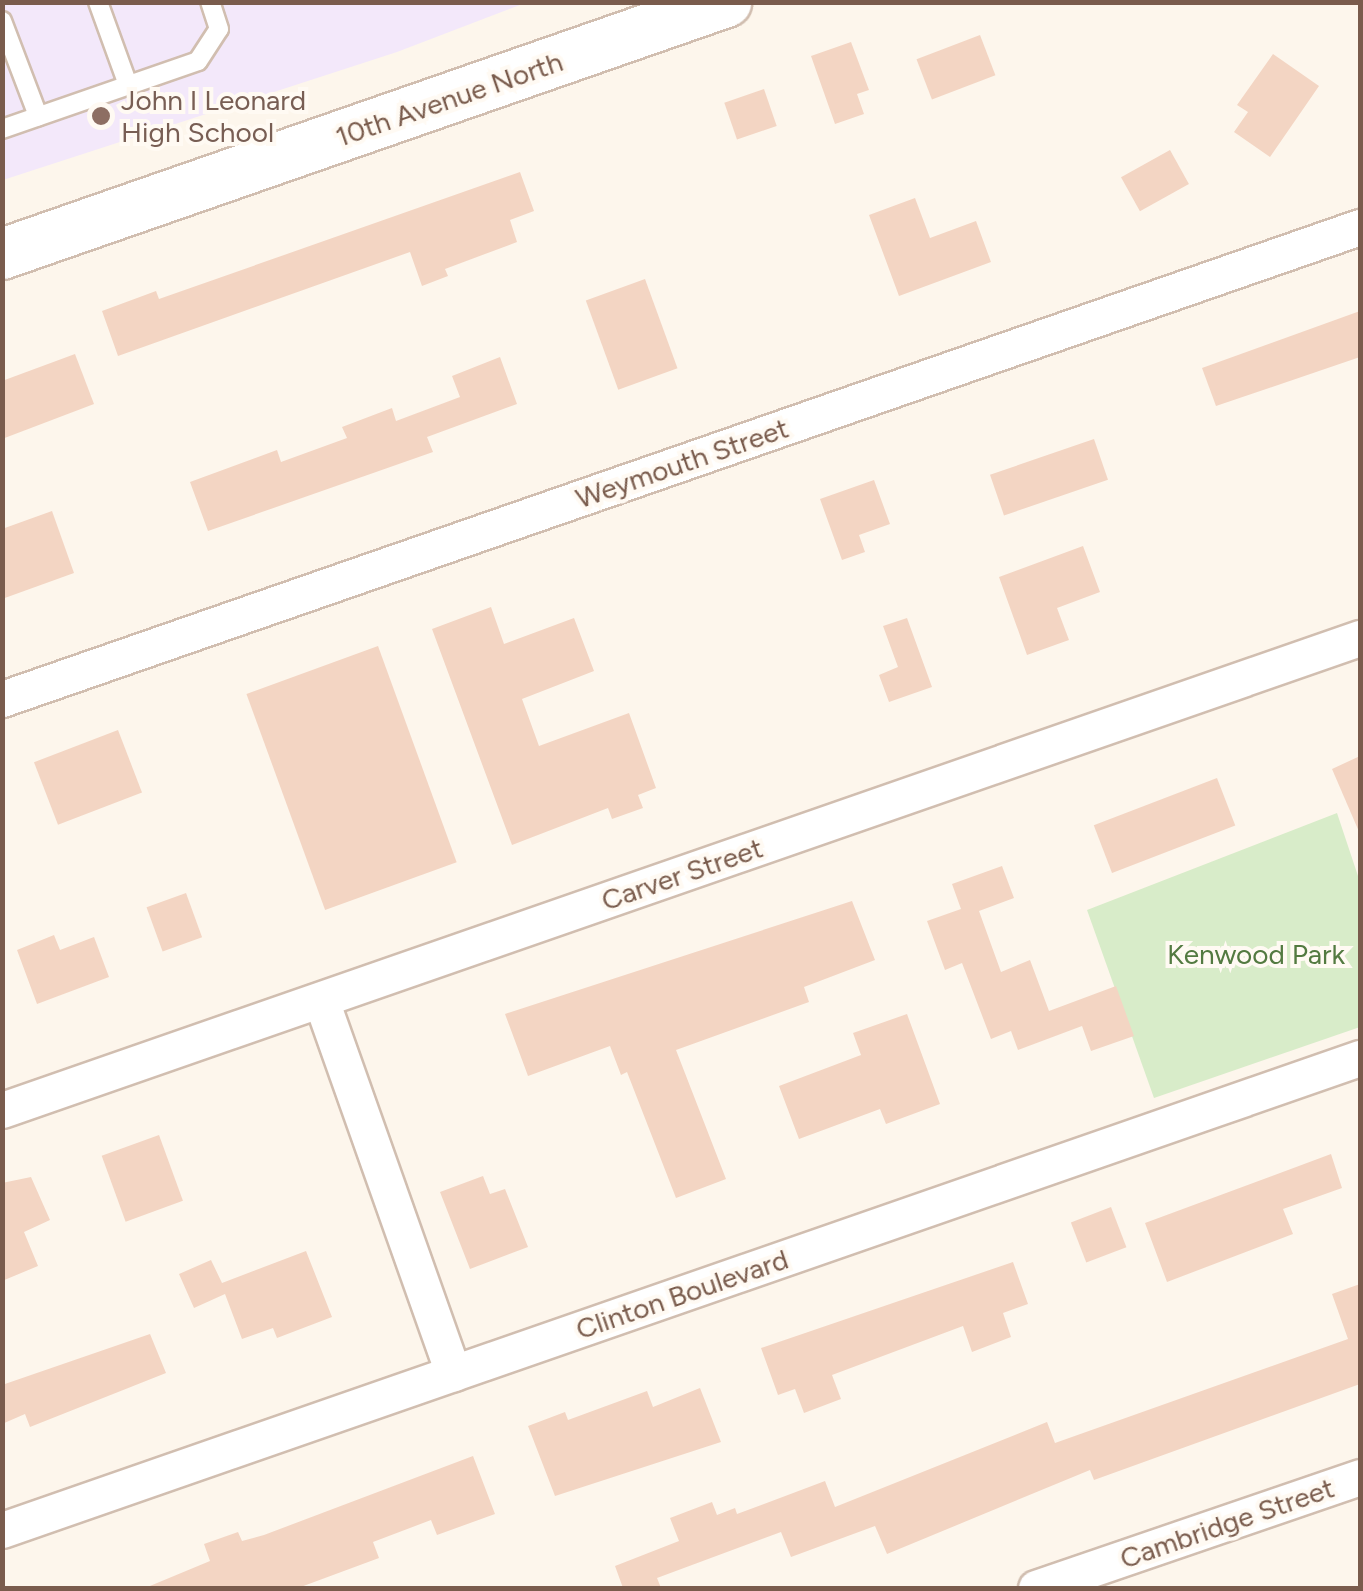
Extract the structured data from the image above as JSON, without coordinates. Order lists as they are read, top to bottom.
{
  "streets": {
    "street": [
      "10th Avenue North",
      "Weymouth Street",
      "Carver Street",
      "Clinton Boulevard",
      "Cambridge Street"
    ]
  },
  "parks": ["Kenwood Park"],
  "places": ["John I Leonard High School"]
}
